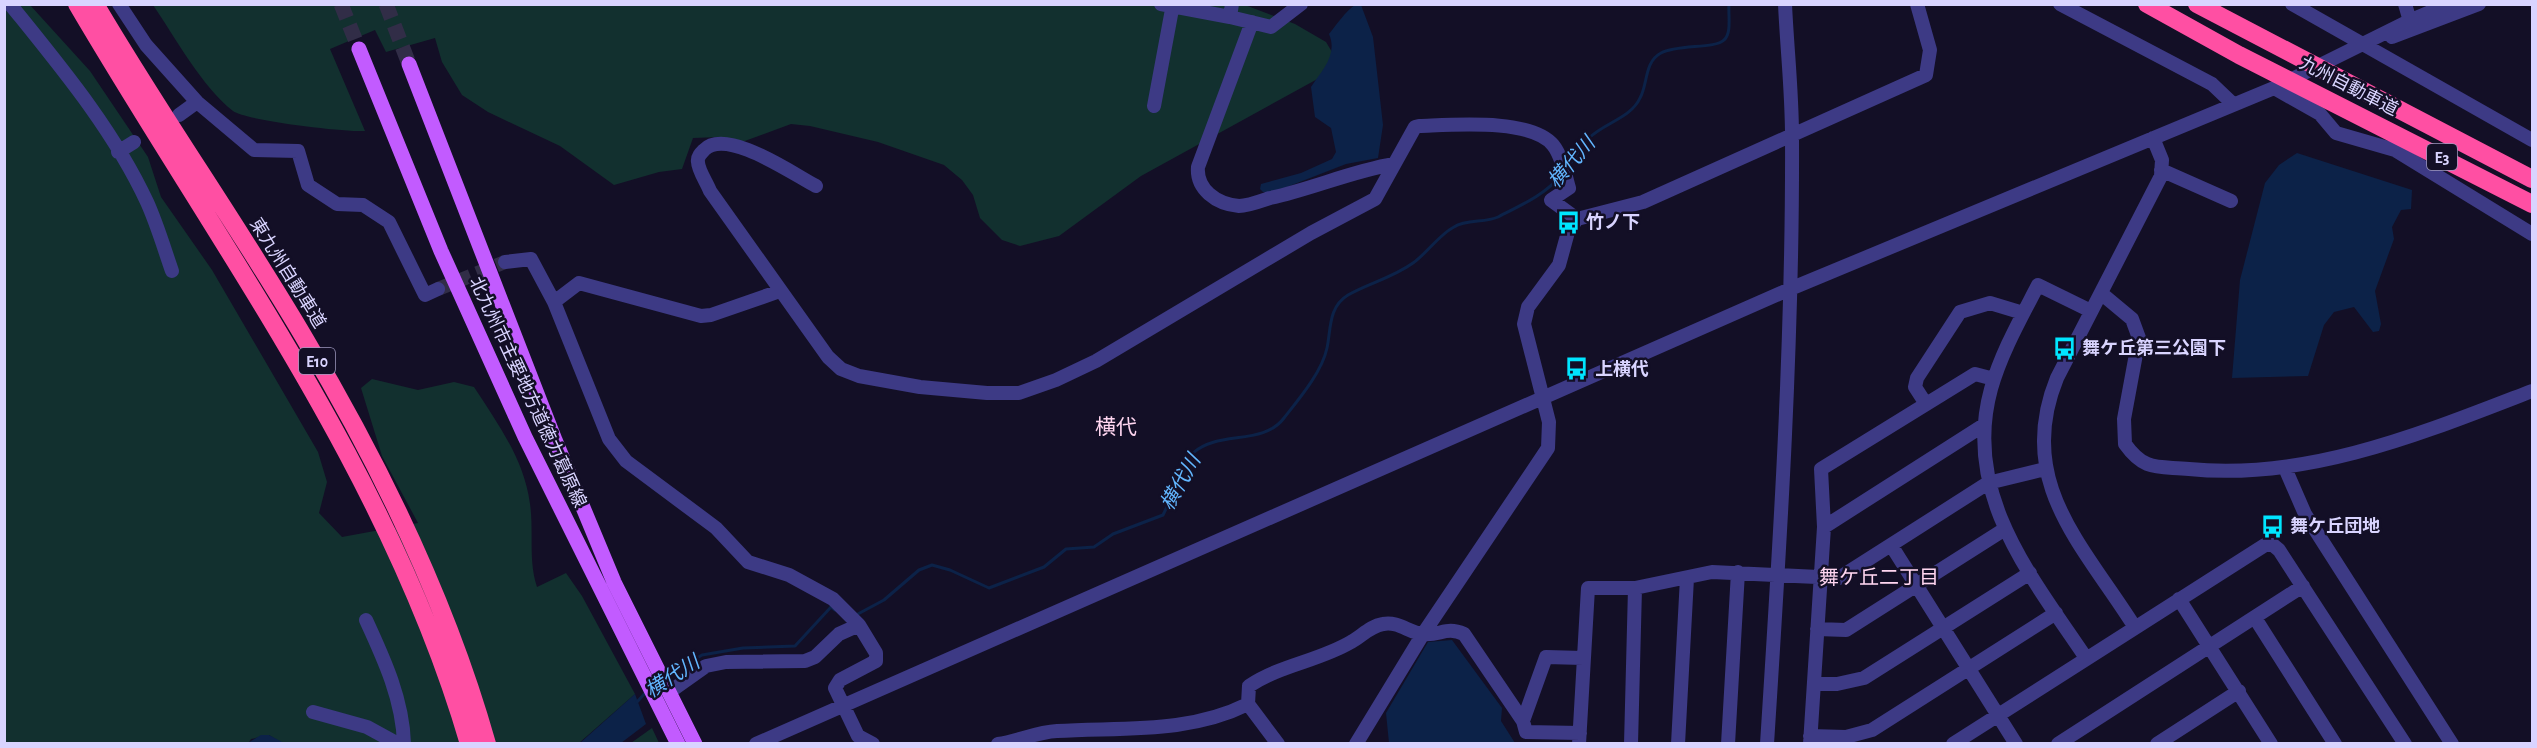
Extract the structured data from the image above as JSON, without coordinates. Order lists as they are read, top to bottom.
{
  "streets": {
    "highway": [
      "九州自動車道",
      "E3",
      "東九州自動車道",
      "E10"
    ],
    "main road": ["北九州市主要地方道徳力葛原線"]
  },
  "districts": ["横代", "舞ケ丘二丁目"],
  "water": ["横代川"],
  "places": {
    "bus stop": [
      "竹ノ下",
      "舞ケ丘第三公園下",
      "上横代",
      "舞ケ丘団地"
    ]
  }
}
